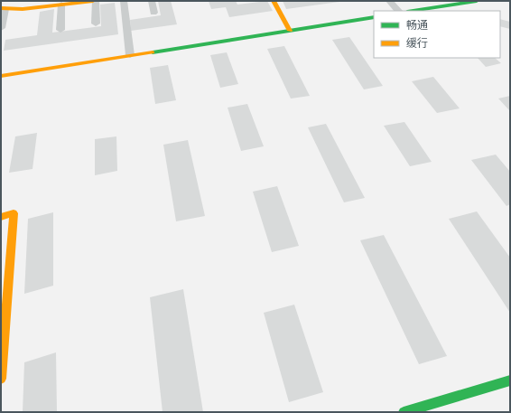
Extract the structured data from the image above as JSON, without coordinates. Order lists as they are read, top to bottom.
{
  "legend": ["畅通", "缓行"]
}
